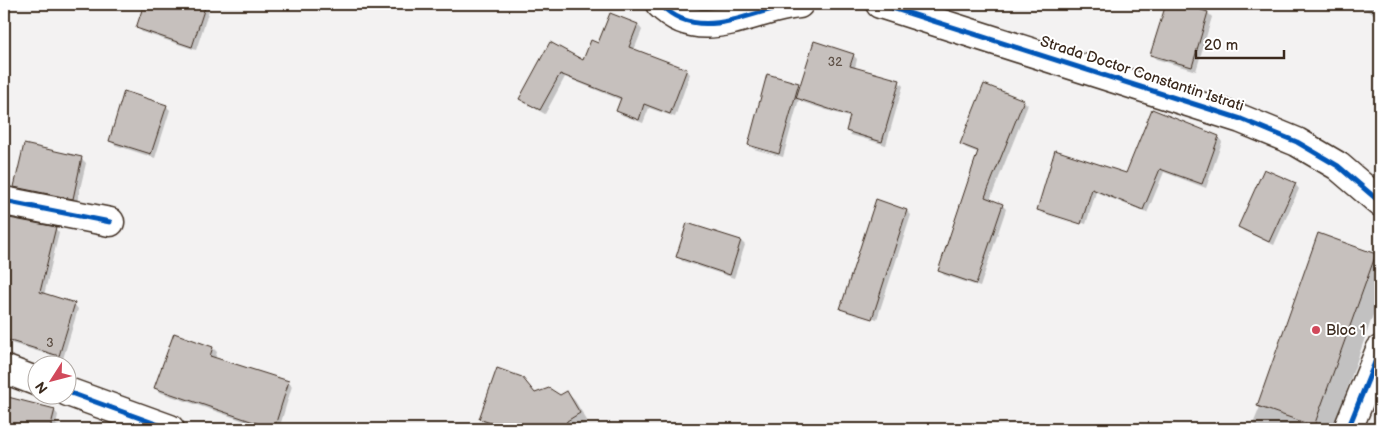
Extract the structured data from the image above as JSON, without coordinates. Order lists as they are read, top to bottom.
{
  "streets": {
    "street": ["Strada Doctor Constantin Istrati"]
  },
  "places": ["Bloc 1"],
  "house_numbers": ["32", "3"],
  "scale_bar": "20 m",
  "north": "bottom left"
}
